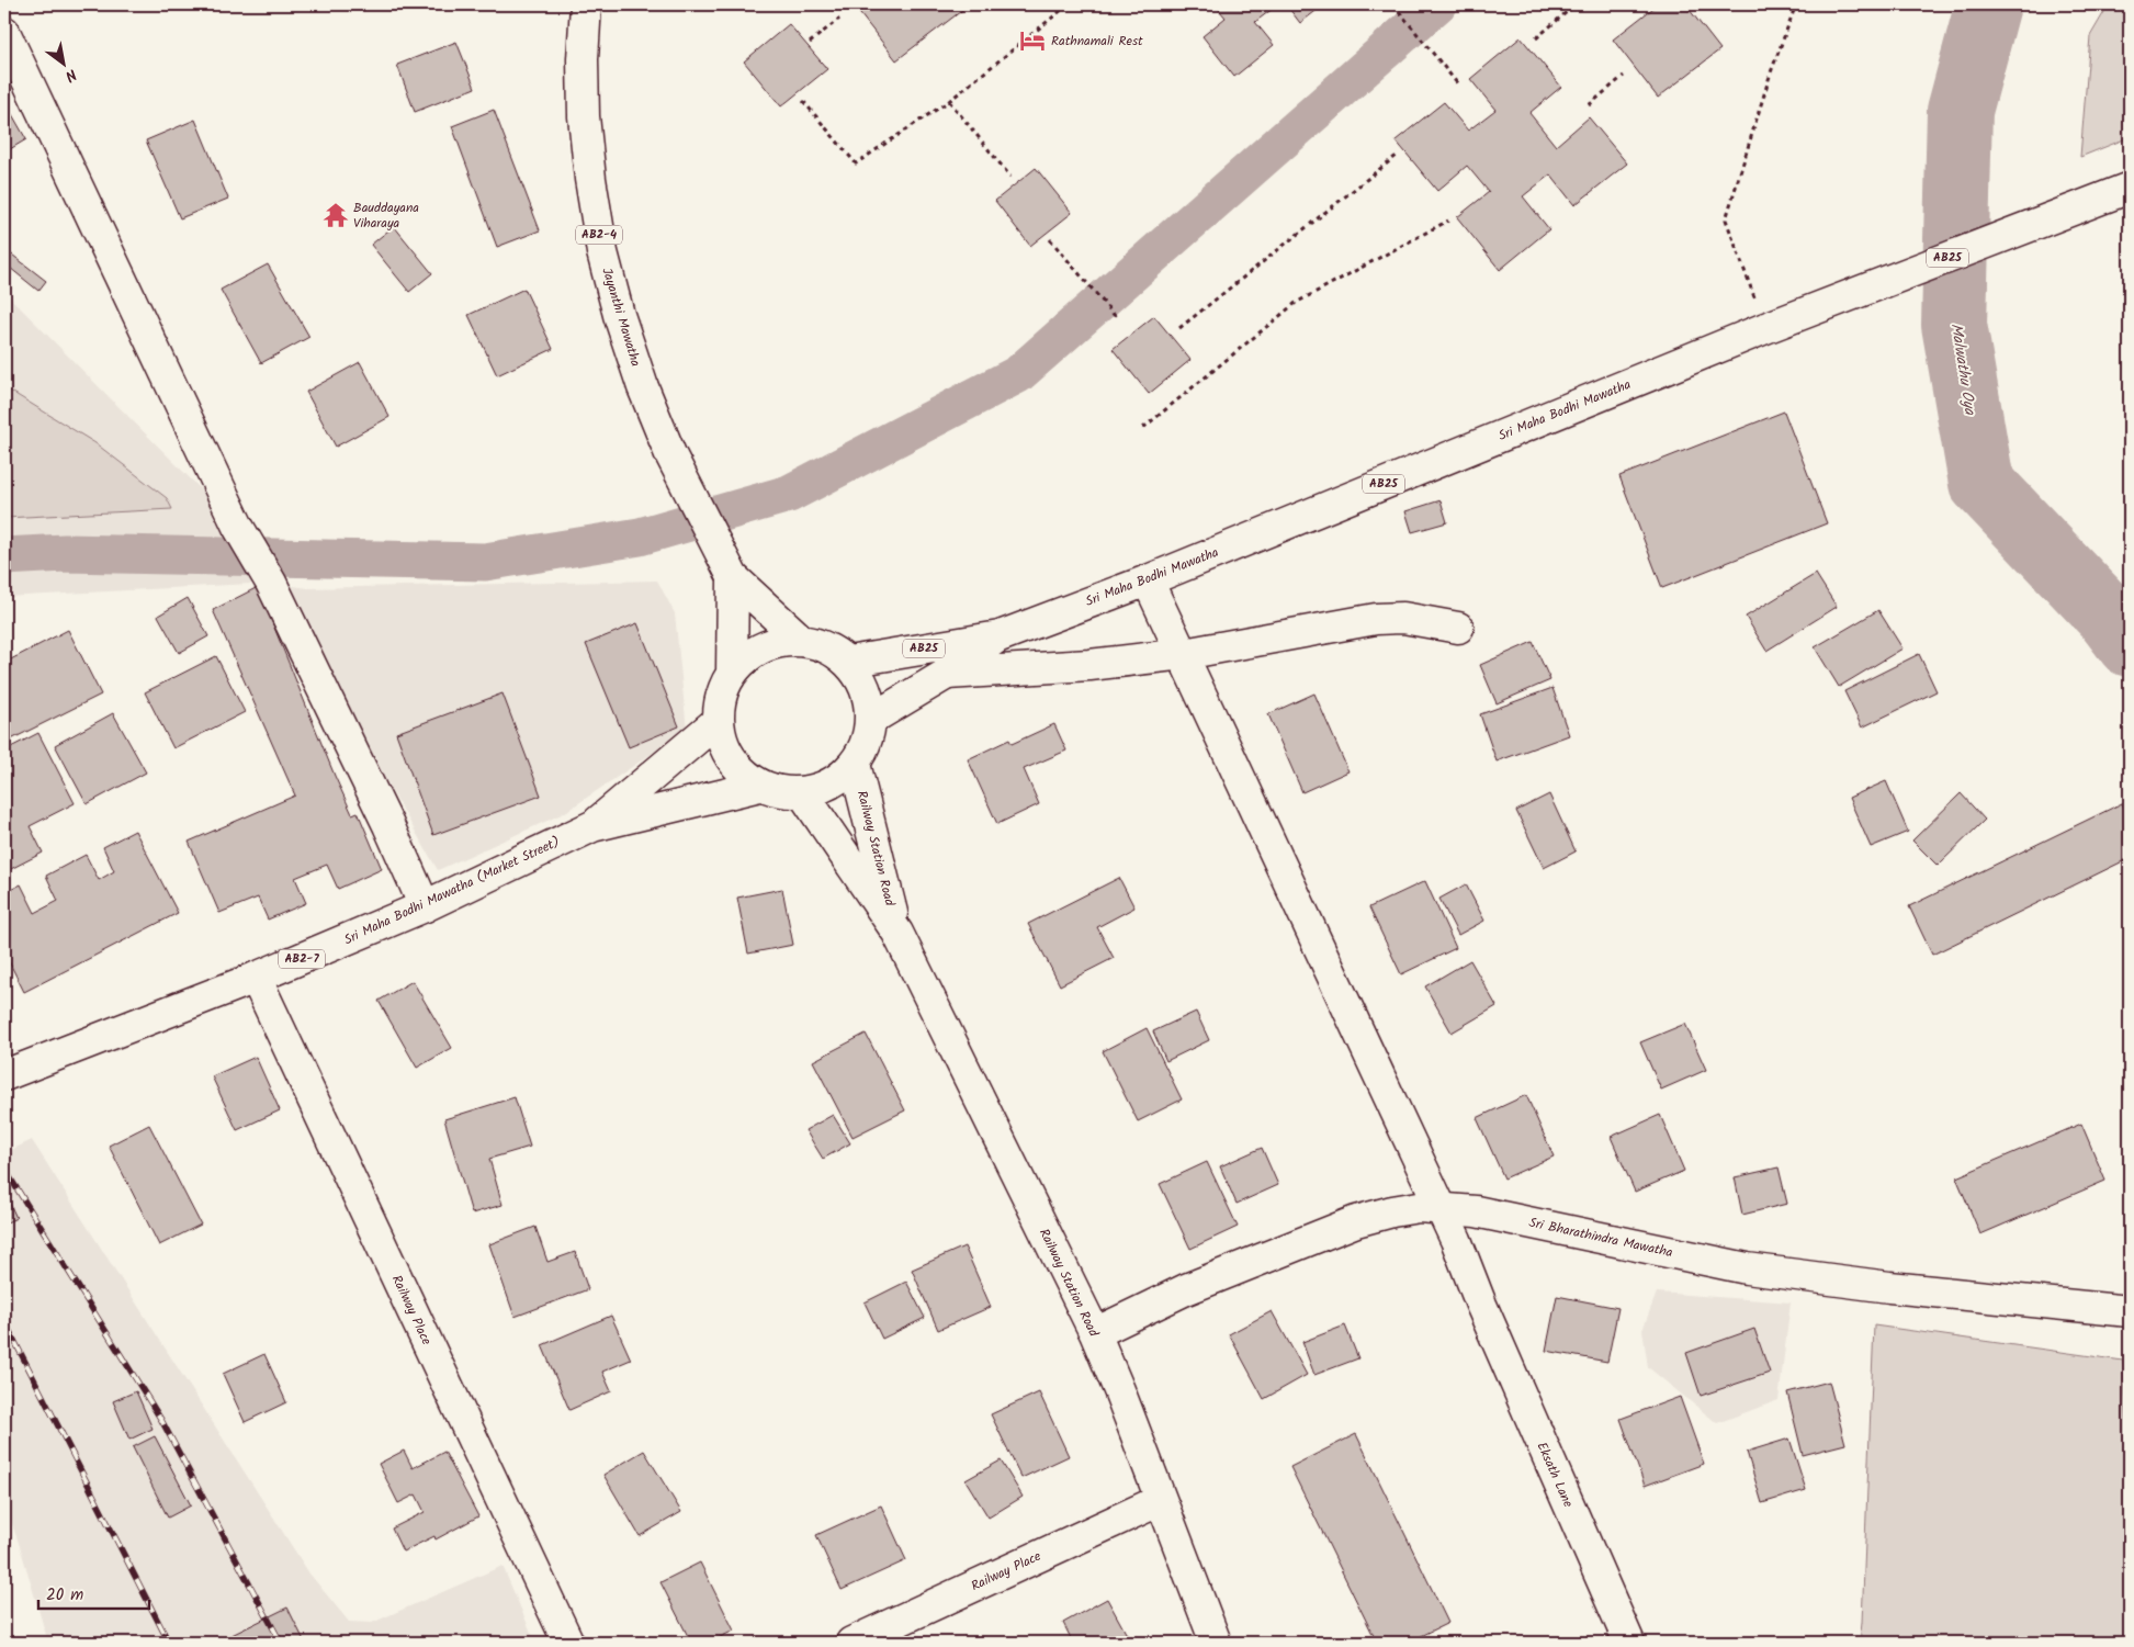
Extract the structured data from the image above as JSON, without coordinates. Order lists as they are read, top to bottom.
{
  "streets": {
    "main road": [
      "AB2-4",
      "AB25",
      "Jayanthi Mawatha",
      "Sri Maha Bodhi Mawatha",
      "Railway Station Road",
      "Sri Maha Bodhi Mawatha (Market Street)",
      "AB2-7",
      "Sri Bharathindra Mawatha",
      "Railway Place",
      "Eksath Lane"
    ]
  },
  "crossings": [
    ["Jayanthi Mawatha", "Sri Maha Bodhi Mawatha"],
    ["Jayanthi Mawatha", "Railway Station Road"],
    ["Jayanthi Mawatha", "Sri Maha Bodhi Mawatha (Market Street)"],
    ["Sri Maha Bodhi Mawatha", "Railway Station Road"],
    ["Sri Maha Bodhi Mawatha", "Sri Maha Bodhi Mawatha (Market Street)"],
    ["Sri Maha Bodhi Mawatha", "Eksath Lane"],
    ["Railway Station Road", "Sri Maha Bodhi Mawatha (Market Street)"],
    ["Railway Station Road", "Sri Bharathindra Mawatha"],
    ["Railway Station Road", "Railway Place"],
    ["Sri Maha Bodhi Mawatha (Market Street)", "Railway Place"],
    ["Sri Bharathindra Mawatha", "Eksath Lane"]
  ],
  "water": ["Malwathu Oya"],
  "places": {
    "hotel": ["Rathnamali Rest"],
    "temple": ["Bauddayana Viharaya"]
  },
  "scale_bar": "20 m",
  "north": "bottom right"
}
